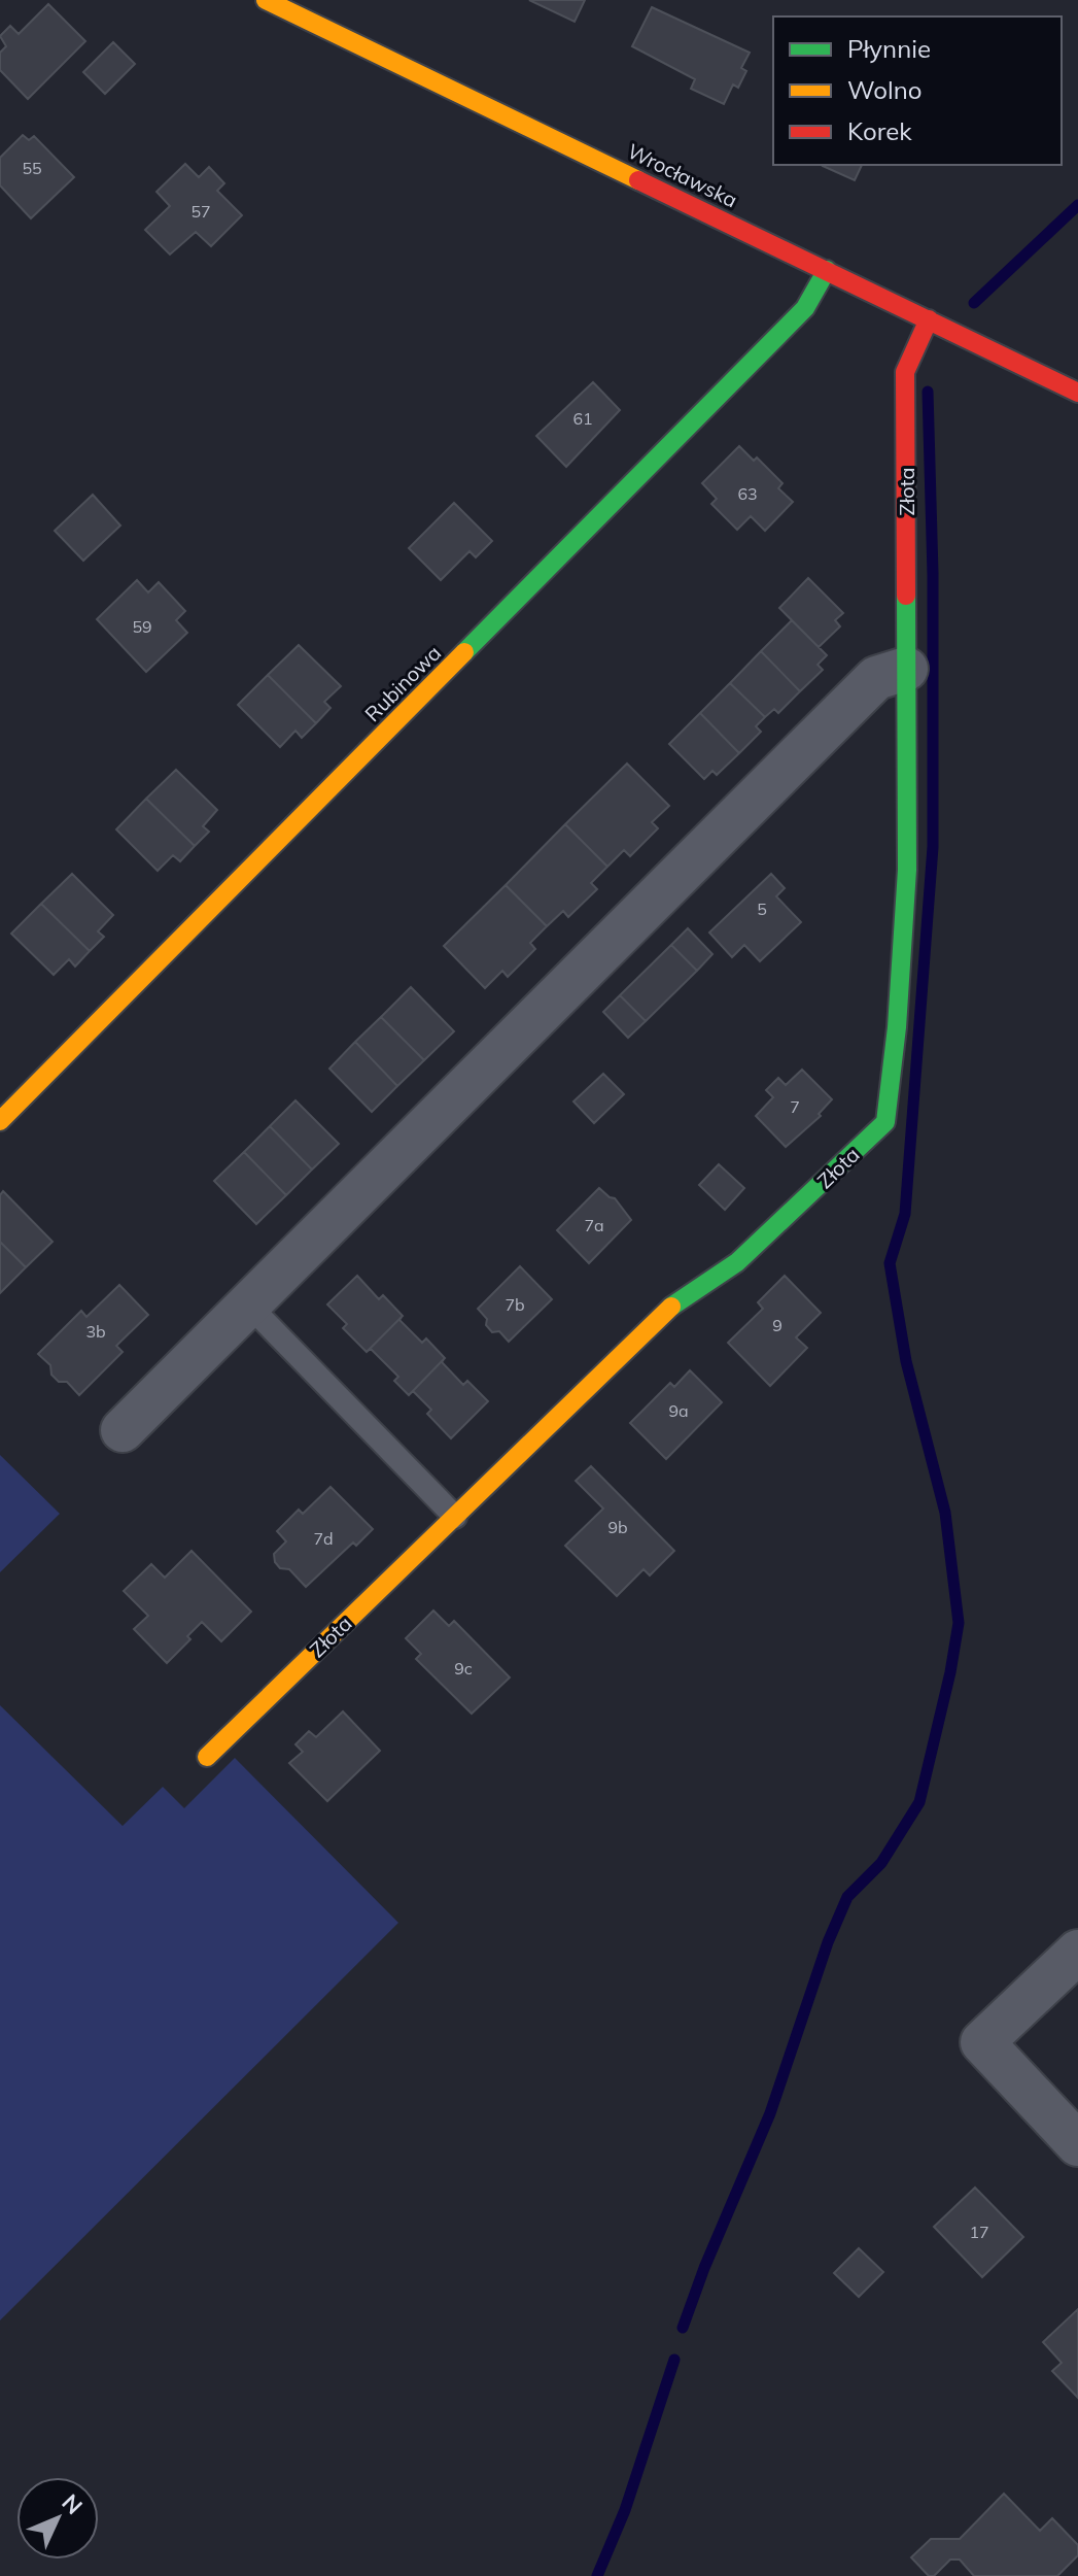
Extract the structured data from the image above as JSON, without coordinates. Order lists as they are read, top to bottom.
{
  "streets": {
    "street": ["Wrocławska", "Złota", "Rubinowa"]
  },
  "crossings": [
    ["Wrocławska", "Złota"],
    ["Wrocławska", "Rubinowa"]
  ],
  "house_numbers": [
    "55",
    "57",
    "61",
    "63",
    "59",
    "5",
    "7",
    "7a",
    "7b",
    "9",
    "3b",
    "9a",
    "9b",
    "7d",
    "9c",
    "17"
  ],
  "legend": ["Płynnie", "Wolno", "Korek"],
  "north": "top right"
}
